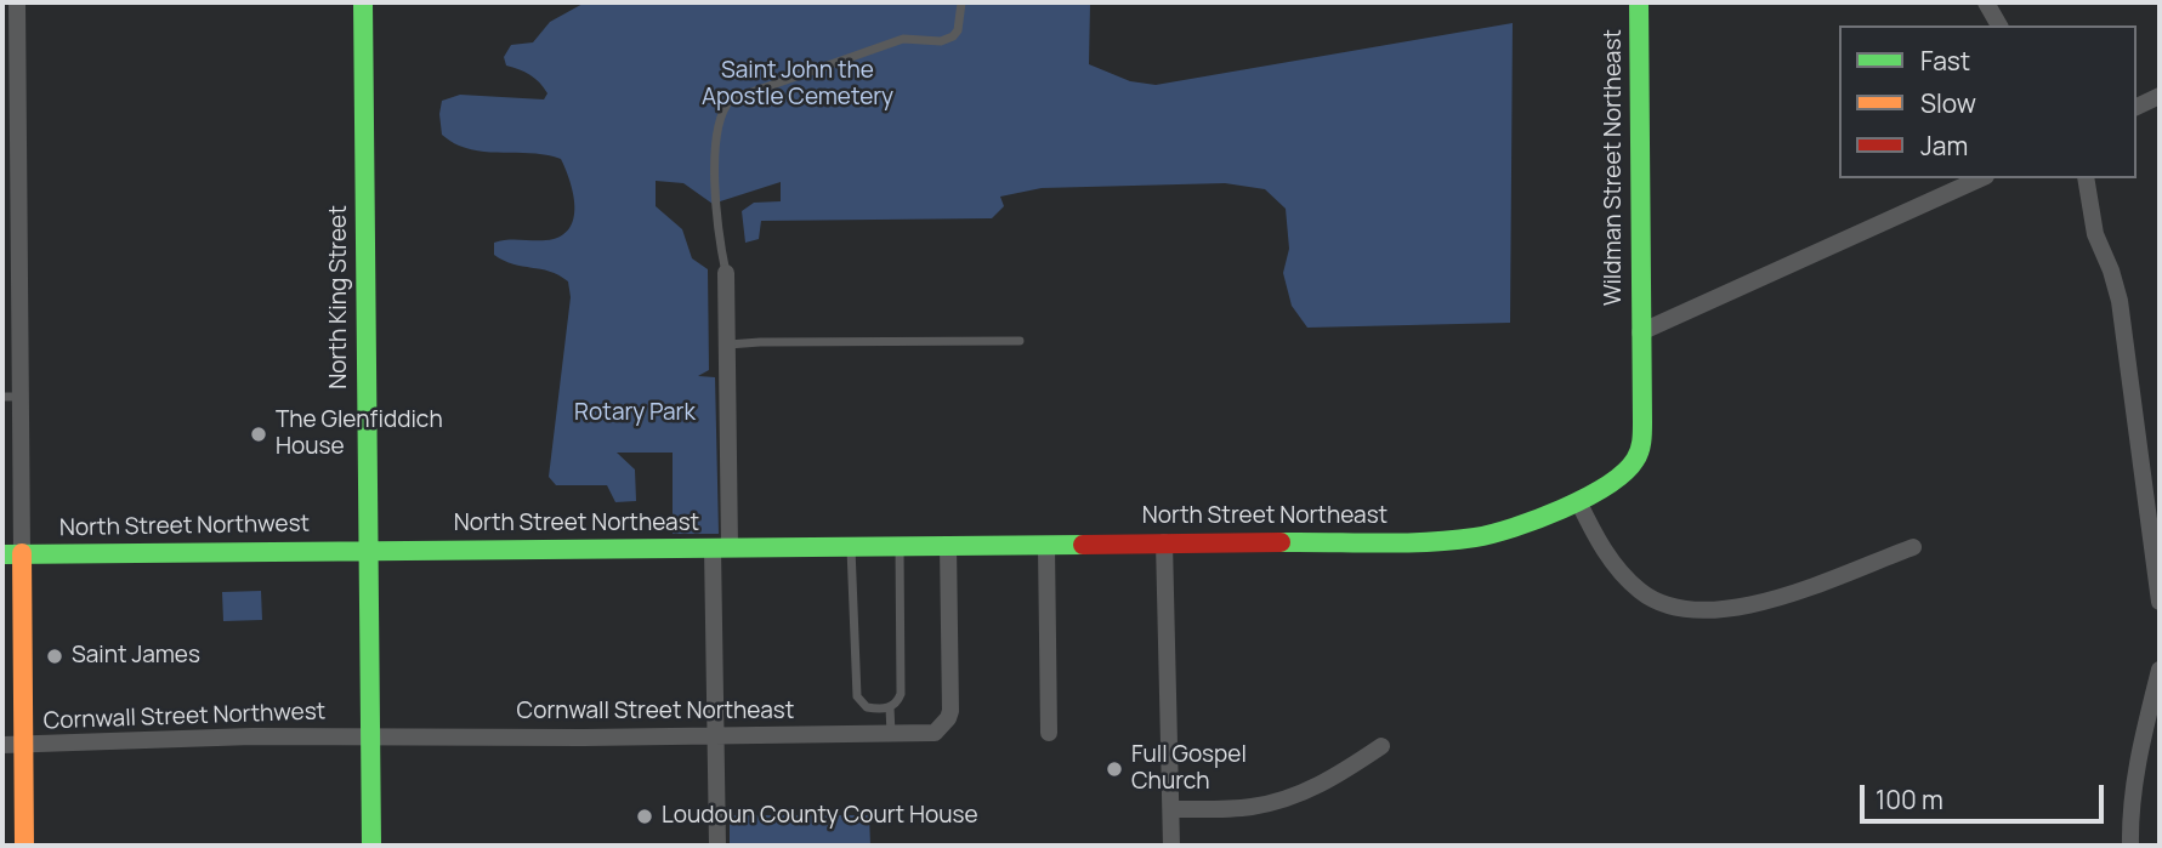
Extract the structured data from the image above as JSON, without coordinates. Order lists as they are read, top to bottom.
{
  "streets": {
    "street": [
      "Wildman Street Northeast",
      "North King Street",
      "North Street Northeast",
      "North Street Northwest",
      "Cornwall Street Northeast",
      "Cornwall Street Northwest"
    ]
  },
  "crossings": [
    ["Wildman Street Northeast", "North Street Northeast"],
    ["North King Street", "North Street Northeast"],
    ["North King Street", "North Street Northwest"],
    ["North King Street", "Cornwall Street Northeast"],
    ["North King Street", "Cornwall Street Northwest"],
    ["North Street Northeast", "North Street Northwest"],
    ["North Street Northeast", "Cornwall Street Northeast"],
    ["Cornwall Street Northeast", "Cornwall Street Northwest"]
  ],
  "parks": ["Saint John the Apostle Cemetery", "Rotary Park"],
  "places": [
    "The Glenfiddich House",
    "Saint James",
    "Full Gospel Church",
    "Loudoun County Court House"
  ],
  "legend": ["Fast", "Slow", "Jam"],
  "scale_bar": "100 m"
}
